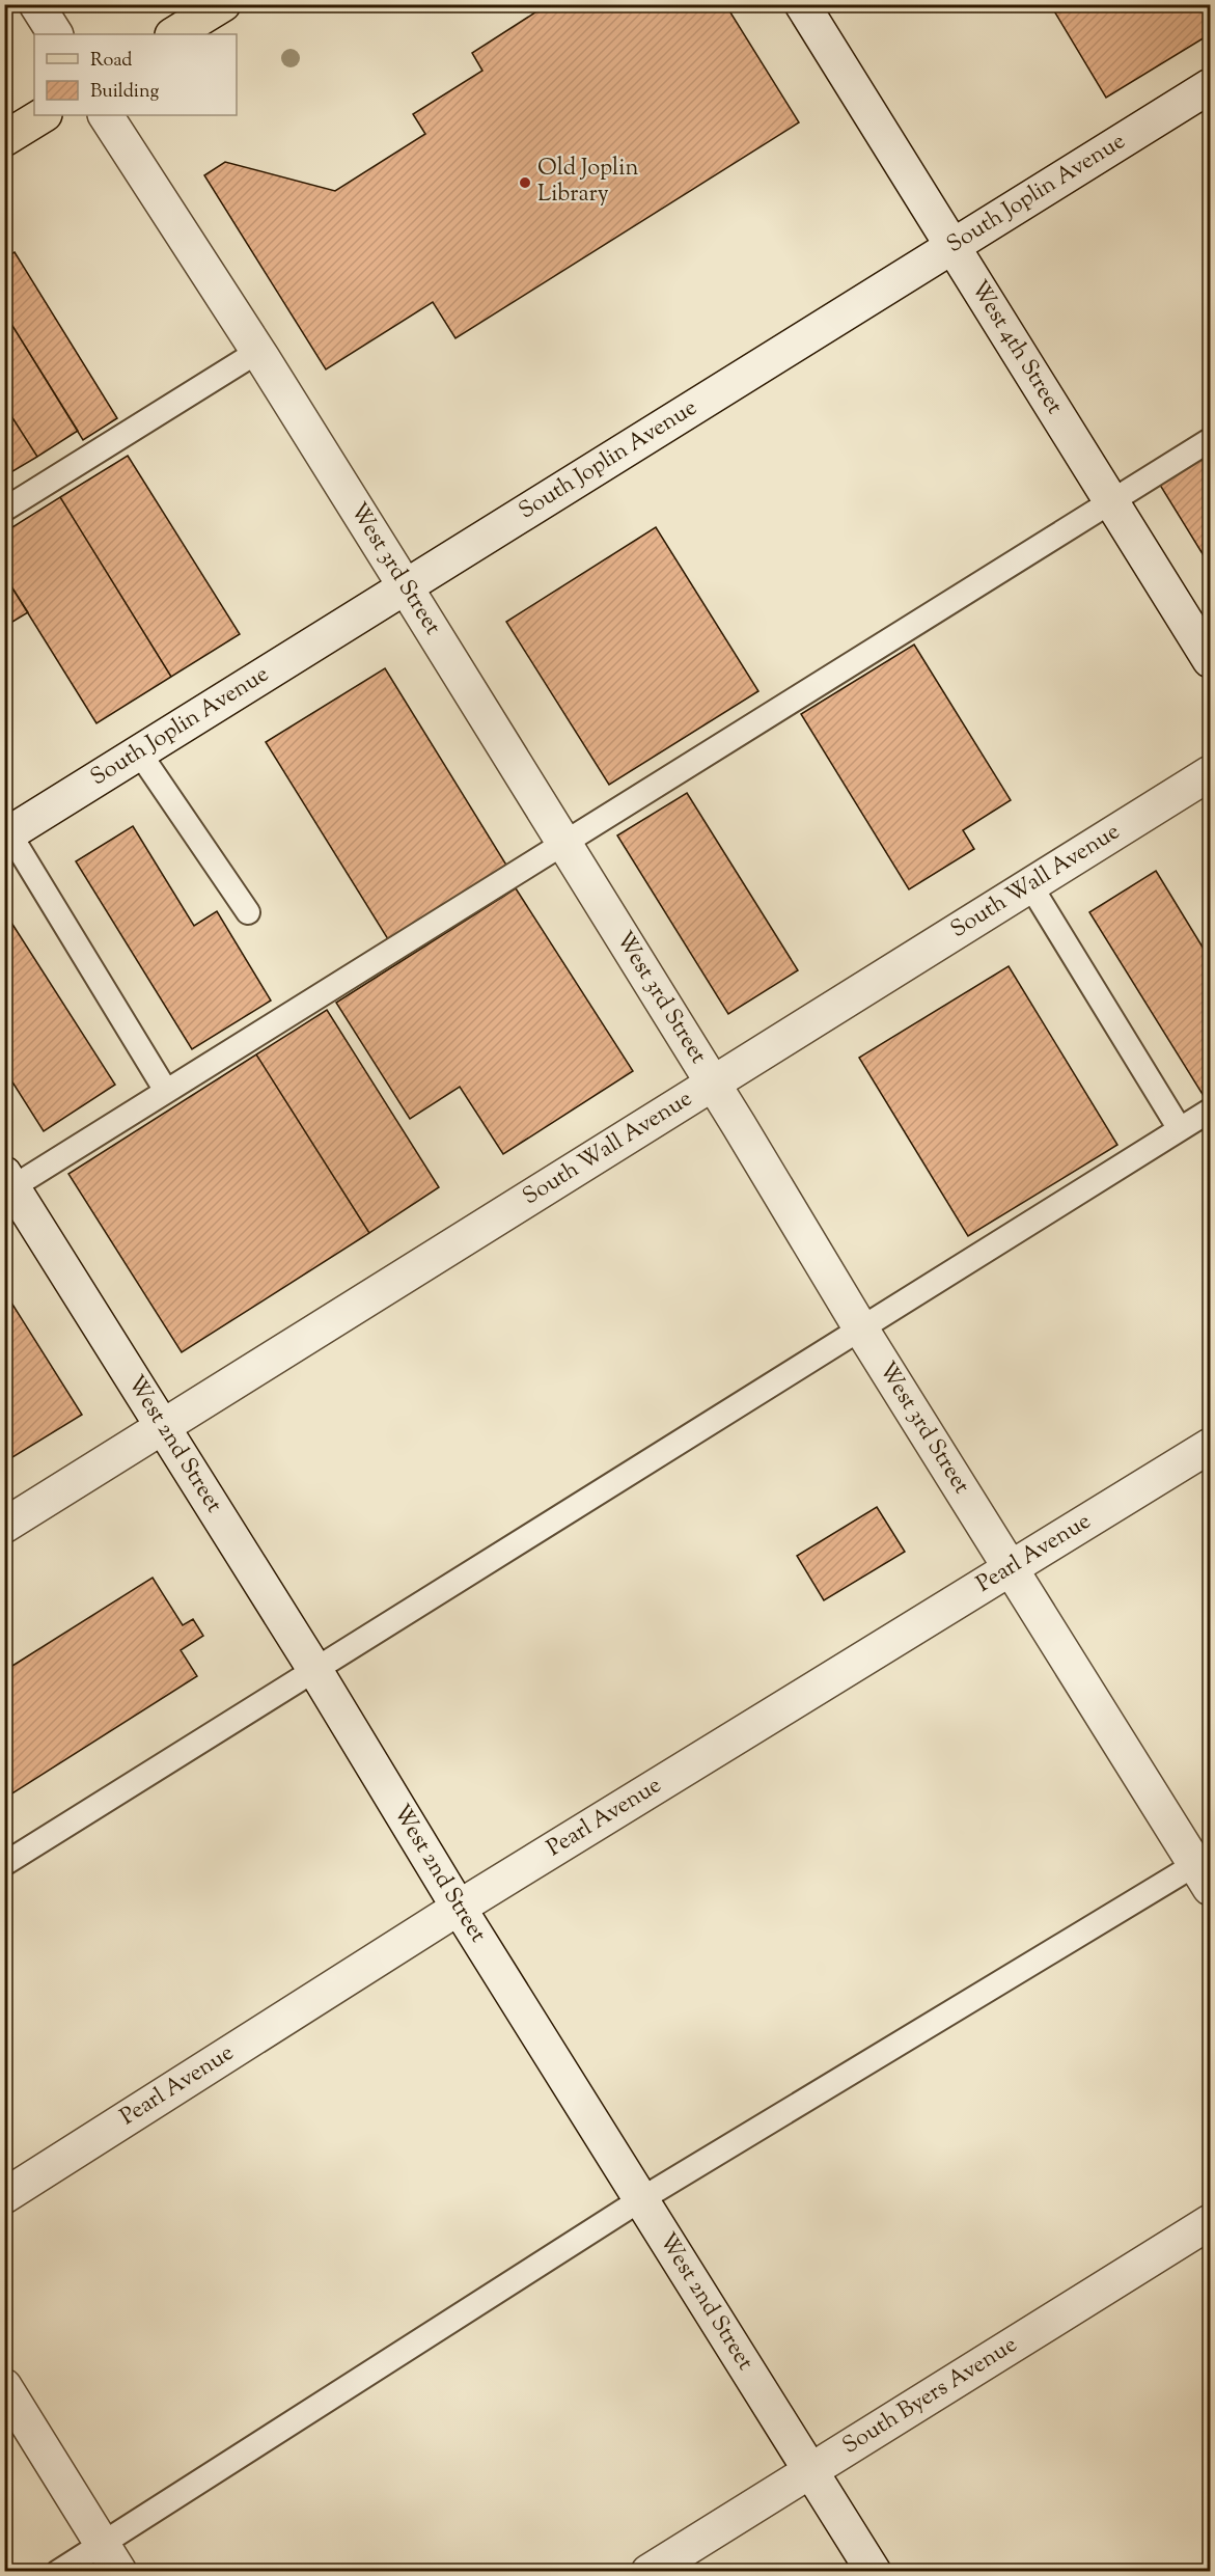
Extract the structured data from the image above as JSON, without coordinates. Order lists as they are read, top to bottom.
{
  "streets": {
    "street": [
      "South Joplin Avenue",
      "West 4th Street",
      "West 3rd Street",
      "South Wall Avenue",
      "West 2nd Street",
      "Pearl Avenue",
      "South Byers Avenue"
    ]
  },
  "crossings": [
    ["South Joplin Avenue", "West 4th Street"],
    ["South Joplin Avenue", "West 3rd Street"],
    ["West 3rd Street", "South Wall Avenue"],
    ["West 3rd Street", "Pearl Avenue"],
    ["South Wall Avenue", "West 2nd Street"],
    ["West 2nd Street", "Pearl Avenue"],
    ["West 2nd Street", "South Byers Avenue"]
  ],
  "places": ["Old Joplin Library"],
  "legend": ["Road", "Building"]
}
